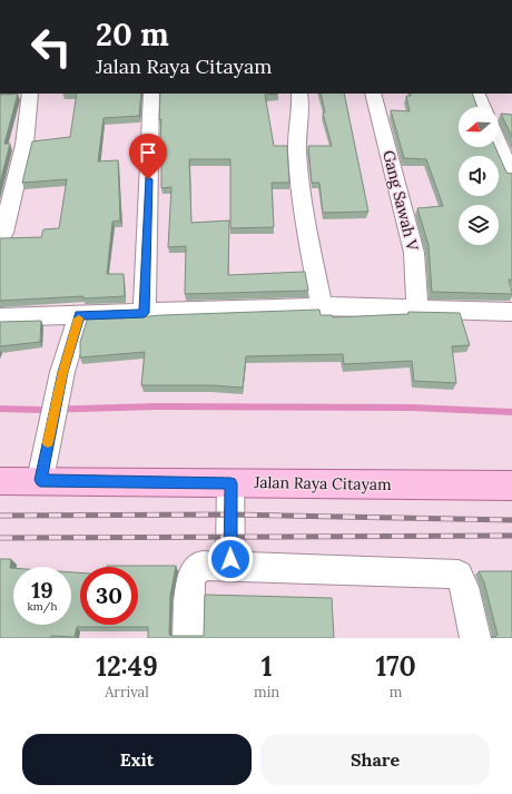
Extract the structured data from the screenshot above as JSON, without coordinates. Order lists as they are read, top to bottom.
{
  "streets": {
    "main road": ["Jalan Raya Citayam"],
    "street": ["Gang Sawah V"]
  },
  "north": "left",
  "page": {
    "turn": ["20 m", "Jalan Raya Citayam"],
    "speed": "19 km/h",
    "limit": "30",
    "eta": [
      "12:49",
      "Arrival",
      "1",
      "min",
      "170",
      "m"
    ],
    "buttons": ["Exit", "Share"]
  }
}
